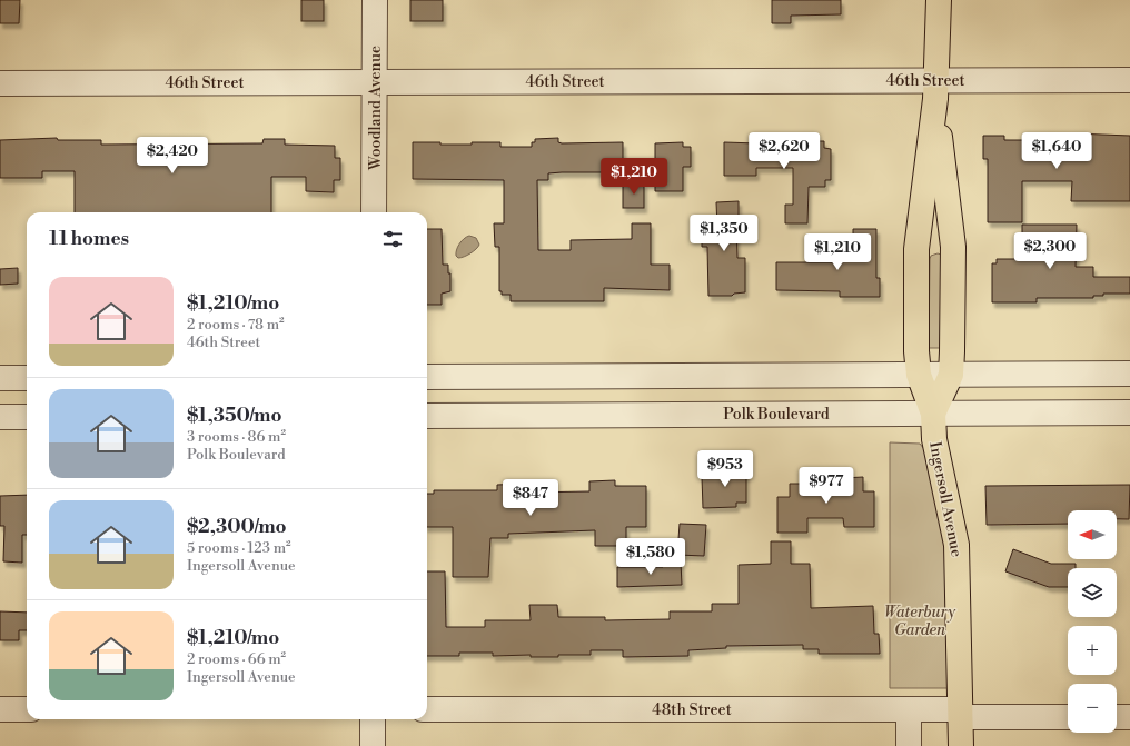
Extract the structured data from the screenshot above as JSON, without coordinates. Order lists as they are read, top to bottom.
{
  "streets": {
    "main road": ["Ingersoll Avenue"],
    "street": [
      "46th Street",
      "Woodland Avenue",
      "Polk Boulevard",
      "48th Street"
    ]
  },
  "crossings": [
    ["46th Street", "Woodland Avenue"],
    ["46th Street", "Ingersoll Avenue"],
    ["Polk Boulevard", "Ingersoll Avenue"],
    ["Ingersoll Avenue", "48th Street"]
  ],
  "parks": ["Waterbury Garden"],
  "north": "left",
  "page": {
    "price": [
      "$2,620",
      "$1,640",
      "$2,420",
      "$1,210",
      "$1,350",
      "$2,300",
      "$1,210",
      "$953",
      "$977",
      "$847",
      "$1,580"
    ],
    "heading": "11 homes",
    "list": [
      {
        "name": "$1,210/mo",
        "note": "2 rooms · 78 m² · 46th Street"
      },
      {
        "name": "$1,350/mo",
        "note": "3 rooms · 86 m² · Polk Boulevard"
      },
      {
        "name": "$2,300/mo",
        "note": "5 rooms · 123 m² · Ingersoll Avenue"
      },
      {
        "name": "$1,210/mo",
        "note": "2 rooms · 66 m² · Ingersoll Avenue"
      }
    ],
    "map_buttons": ["+", "−"]
  }
}
